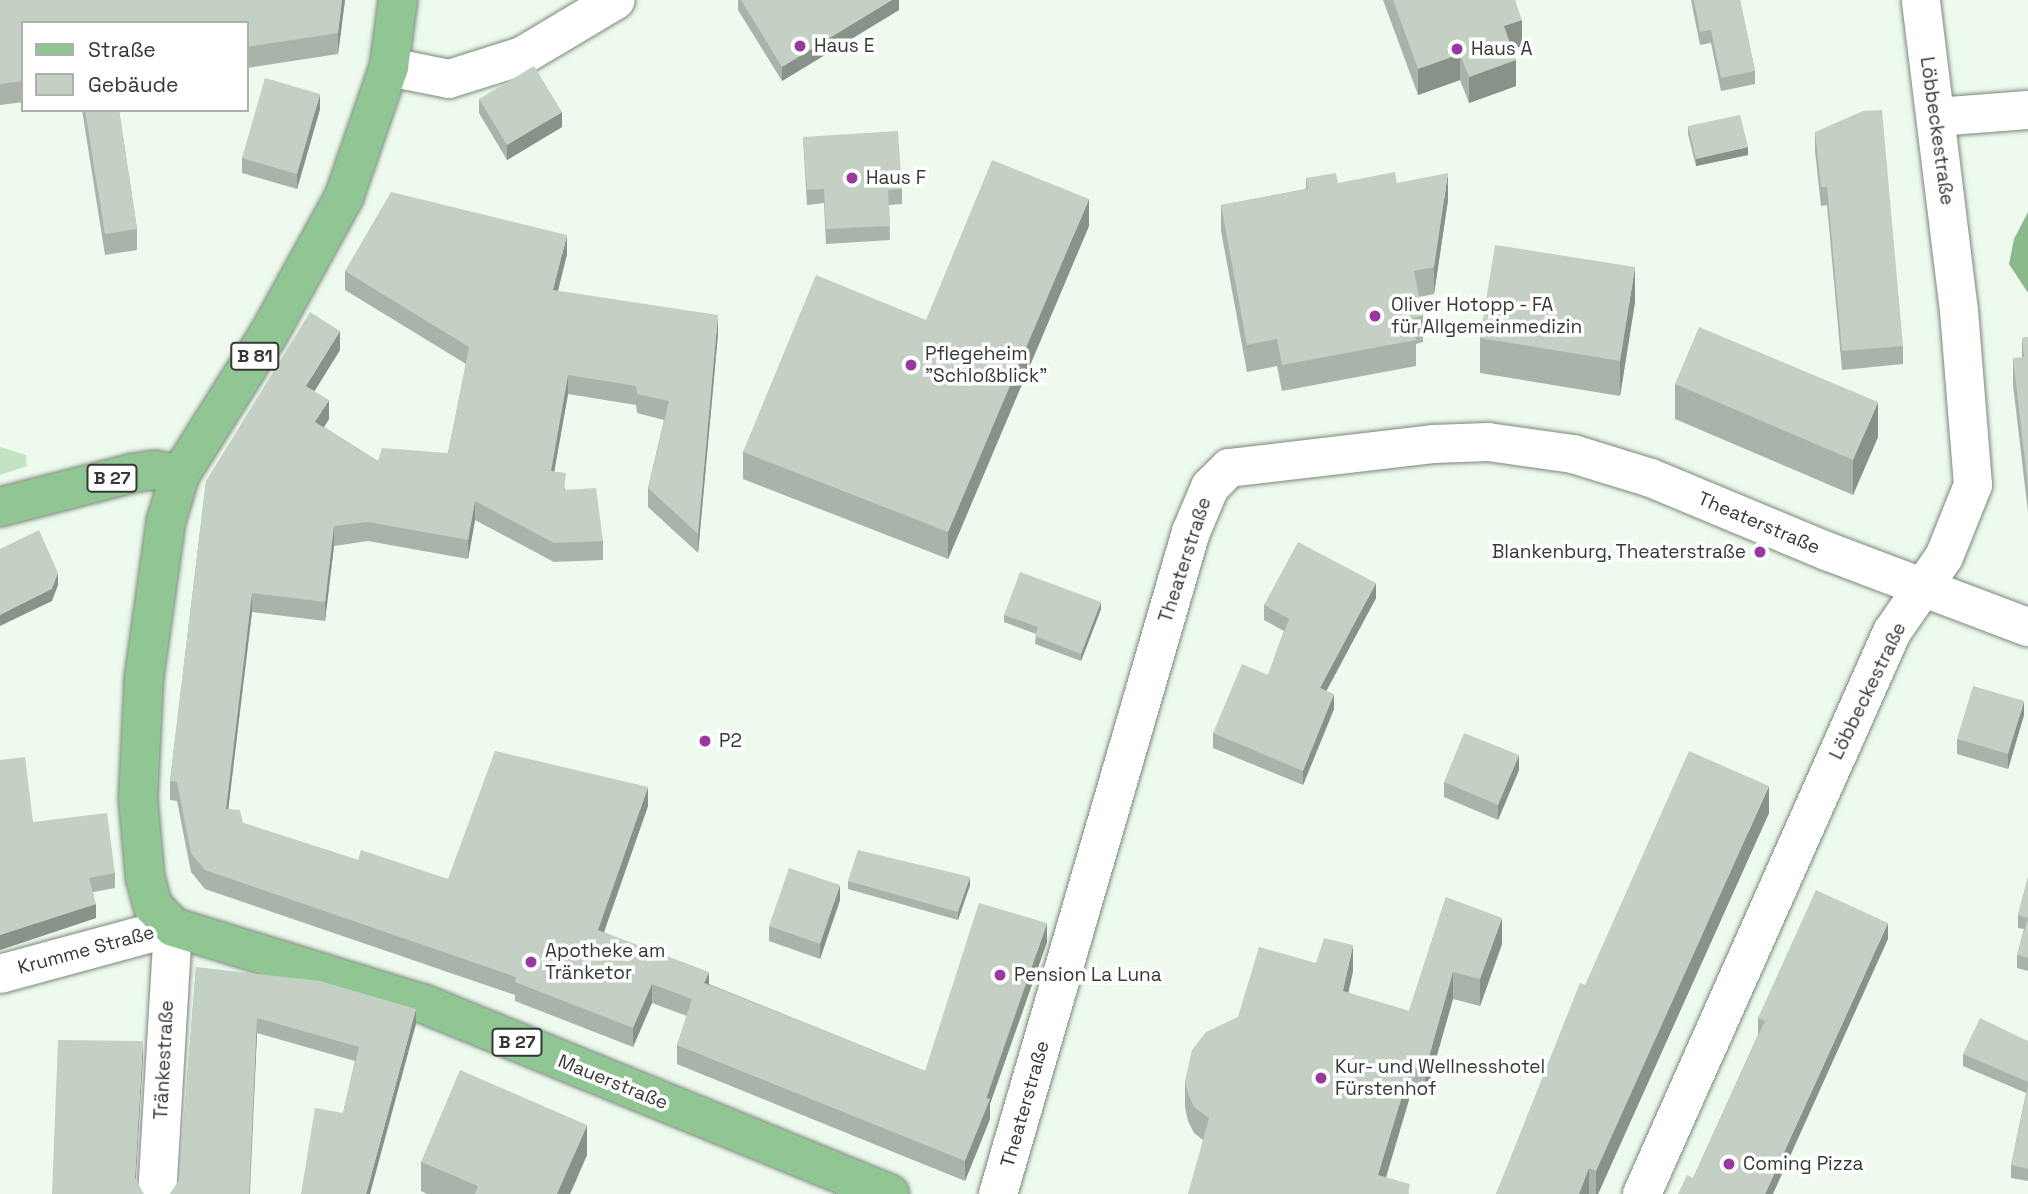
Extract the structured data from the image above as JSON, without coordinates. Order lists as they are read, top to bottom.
{
  "streets": {
    "main road": ["B 81", "B 27", "Mauerstraße"],
    "street": [
      "Löbbeckestraße",
      "Theaterstraße",
      "Krumme Straße",
      "Tränkestraße"
    ]
  },
  "crossings": [
    ["Löbbeckestraße", "Theaterstraße"],
    ["B 81", "B 27"],
    ["Krumme Straße", "Tränkestraße"],
    ["Krumme Straße", "Mauerstraße"],
    ["Tränkestraße", "Mauerstraße"]
  ],
  "places": [
    "Haus E",
    "Haus A",
    "Haus F",
    "Oliver Hotopp - FA für Allgemeinmedizin",
    "Pflegeheim \"Schloßblick\"",
    "Blankenburg, Theaterstraße",
    "P2",
    "Apotheke am Tränketor",
    "Pension La Luna",
    "Kur- und Wellnesshotel Fürstenhof",
    "Coming Pizza"
  ],
  "legend": ["Straße", "Gebäude"]
}
